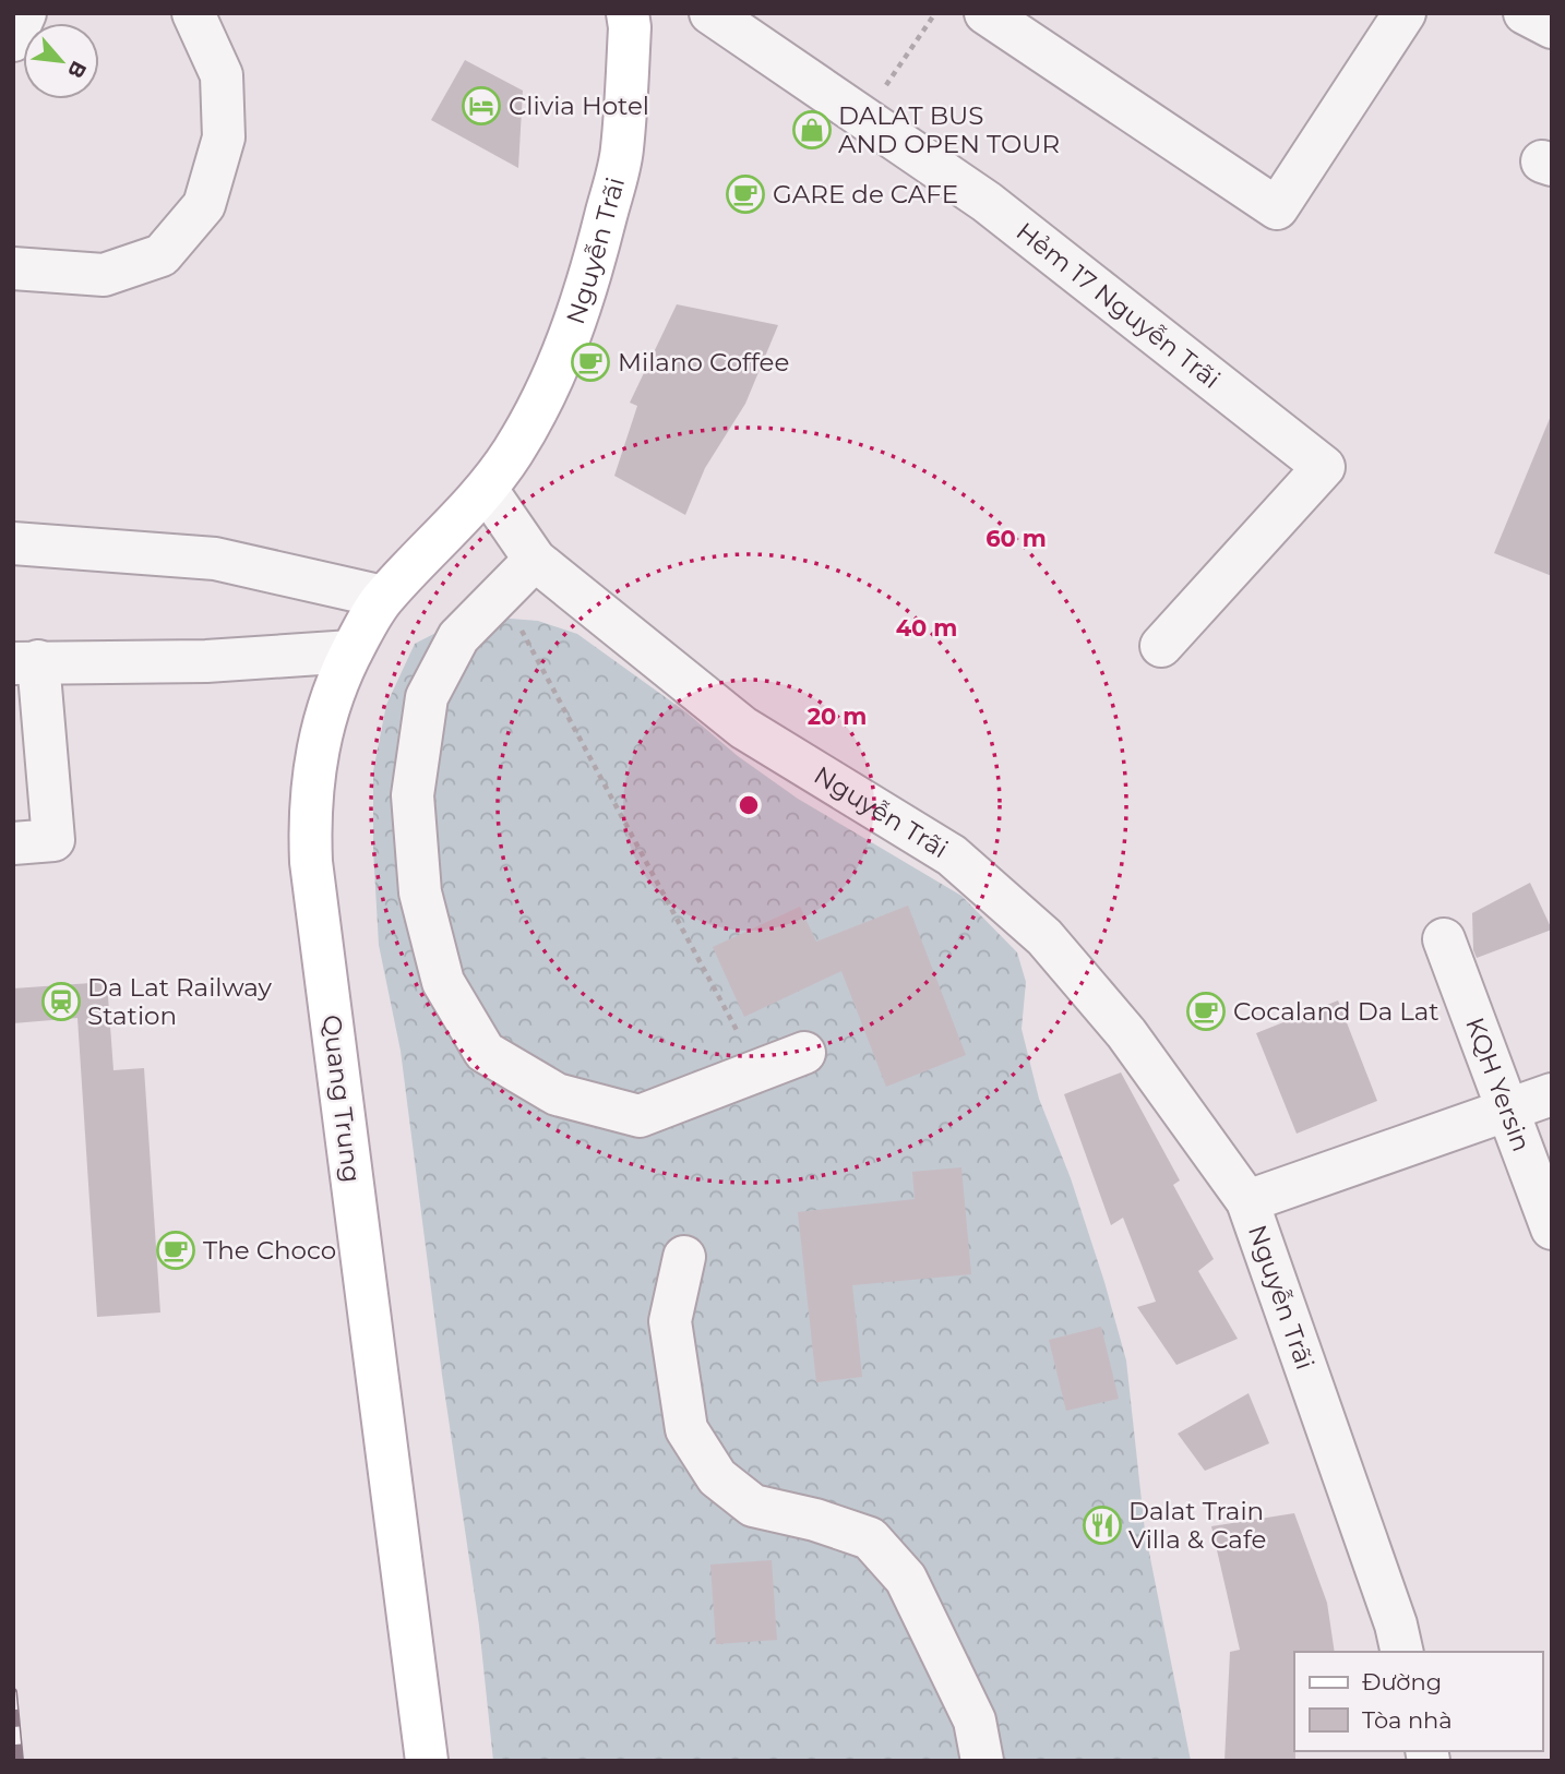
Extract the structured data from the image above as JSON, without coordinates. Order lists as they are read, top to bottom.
{
  "streets": {
    "main road": ["Nguyễn Trãi", "Quang Trung"],
    "street": ["Hẻm 17 Nguyễn Trãi", "KQH Yersin"]
  },
  "crossings": [
    ["Nguyễn Trãi", "Quang Trung"]
  ],
  "places": {
    "hotel": ["Clivia Hotel"],
    "shop": ["DALAT BUS AND OPEN TOUR"],
    "cafe": [
      "GARE de CAFE",
      "Milano Coffee",
      "Cocaland Da Lat",
      "The Choco"
    ],
    "station": ["Da Lat Railway Station"],
    "restaurant": ["Dalat Train Villa & Cafe"]
  },
  "legend": ["Đường", "Tòa nhà"],
  "north": "bottom right",
  "rings": ["60 m", "40 m", "20 m"]
}
